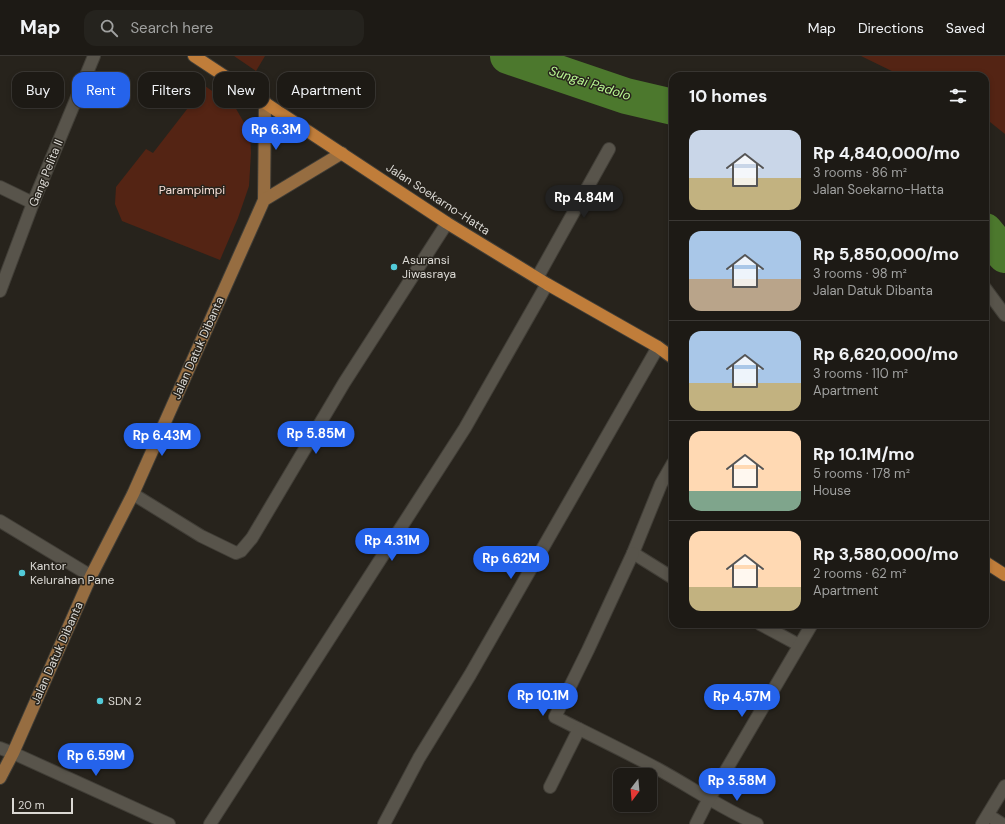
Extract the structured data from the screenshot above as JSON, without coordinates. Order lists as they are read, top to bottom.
{
  "streets": {
    "highway": ["Jalan Soekarno-Hatta"],
    "main road": ["Jalan Datuk Dibanta"],
    "street": ["Gang Pelita II"]
  },
  "water": ["Sungai Padolo"],
  "parks": ["Parampimpi"],
  "places": ["Asuransi Jiwasraya", "Kantor Kelurahan Pane", "SDN 2"],
  "scale_bar": "20 m",
  "north": "bottom",
  "page": {
    "header": "Map",
    "search": "Search here",
    "nav": ["Map", "Directions", "Saved"],
    "chip": [
      "Buy",
      "Rent",
      "Filters",
      "New",
      "Apartment"
    ],
    "heading": "10 homes",
    "price": [
      "Rp 6.3M",
      "Rp 4.84M",
      "Rp 5.85M",
      "Rp 6.43M",
      "Rp 4.31M",
      "Rp 6.62M",
      "Rp 10.1M",
      "Rp 4.57M",
      "Rp 6.59M",
      "Rp 3.58M"
    ],
    "list": [
      {
        "name": "Rp 4,840,000/mo",
        "note": "3 rooms · 86 m² · Jalan Soekarno-Hatta"
      },
      {
        "name": "Rp 5,850,000/mo",
        "note": "3 rooms · 98 m² · Jalan Datuk Dibanta"
      },
      {
        "name": "Rp 6,620,000/mo",
        "note": "3 rooms · 110 m² · Apartment"
      },
      {
        "name": "Rp 10.1M/mo",
        "note": "5 rooms · 178 m² · House"
      },
      {
        "name": "Rp 3,580,000/mo",
        "note": "2 rooms · 62 m² · Apartment"
      }
    ],
    "scale": "20 m"
  }
}
